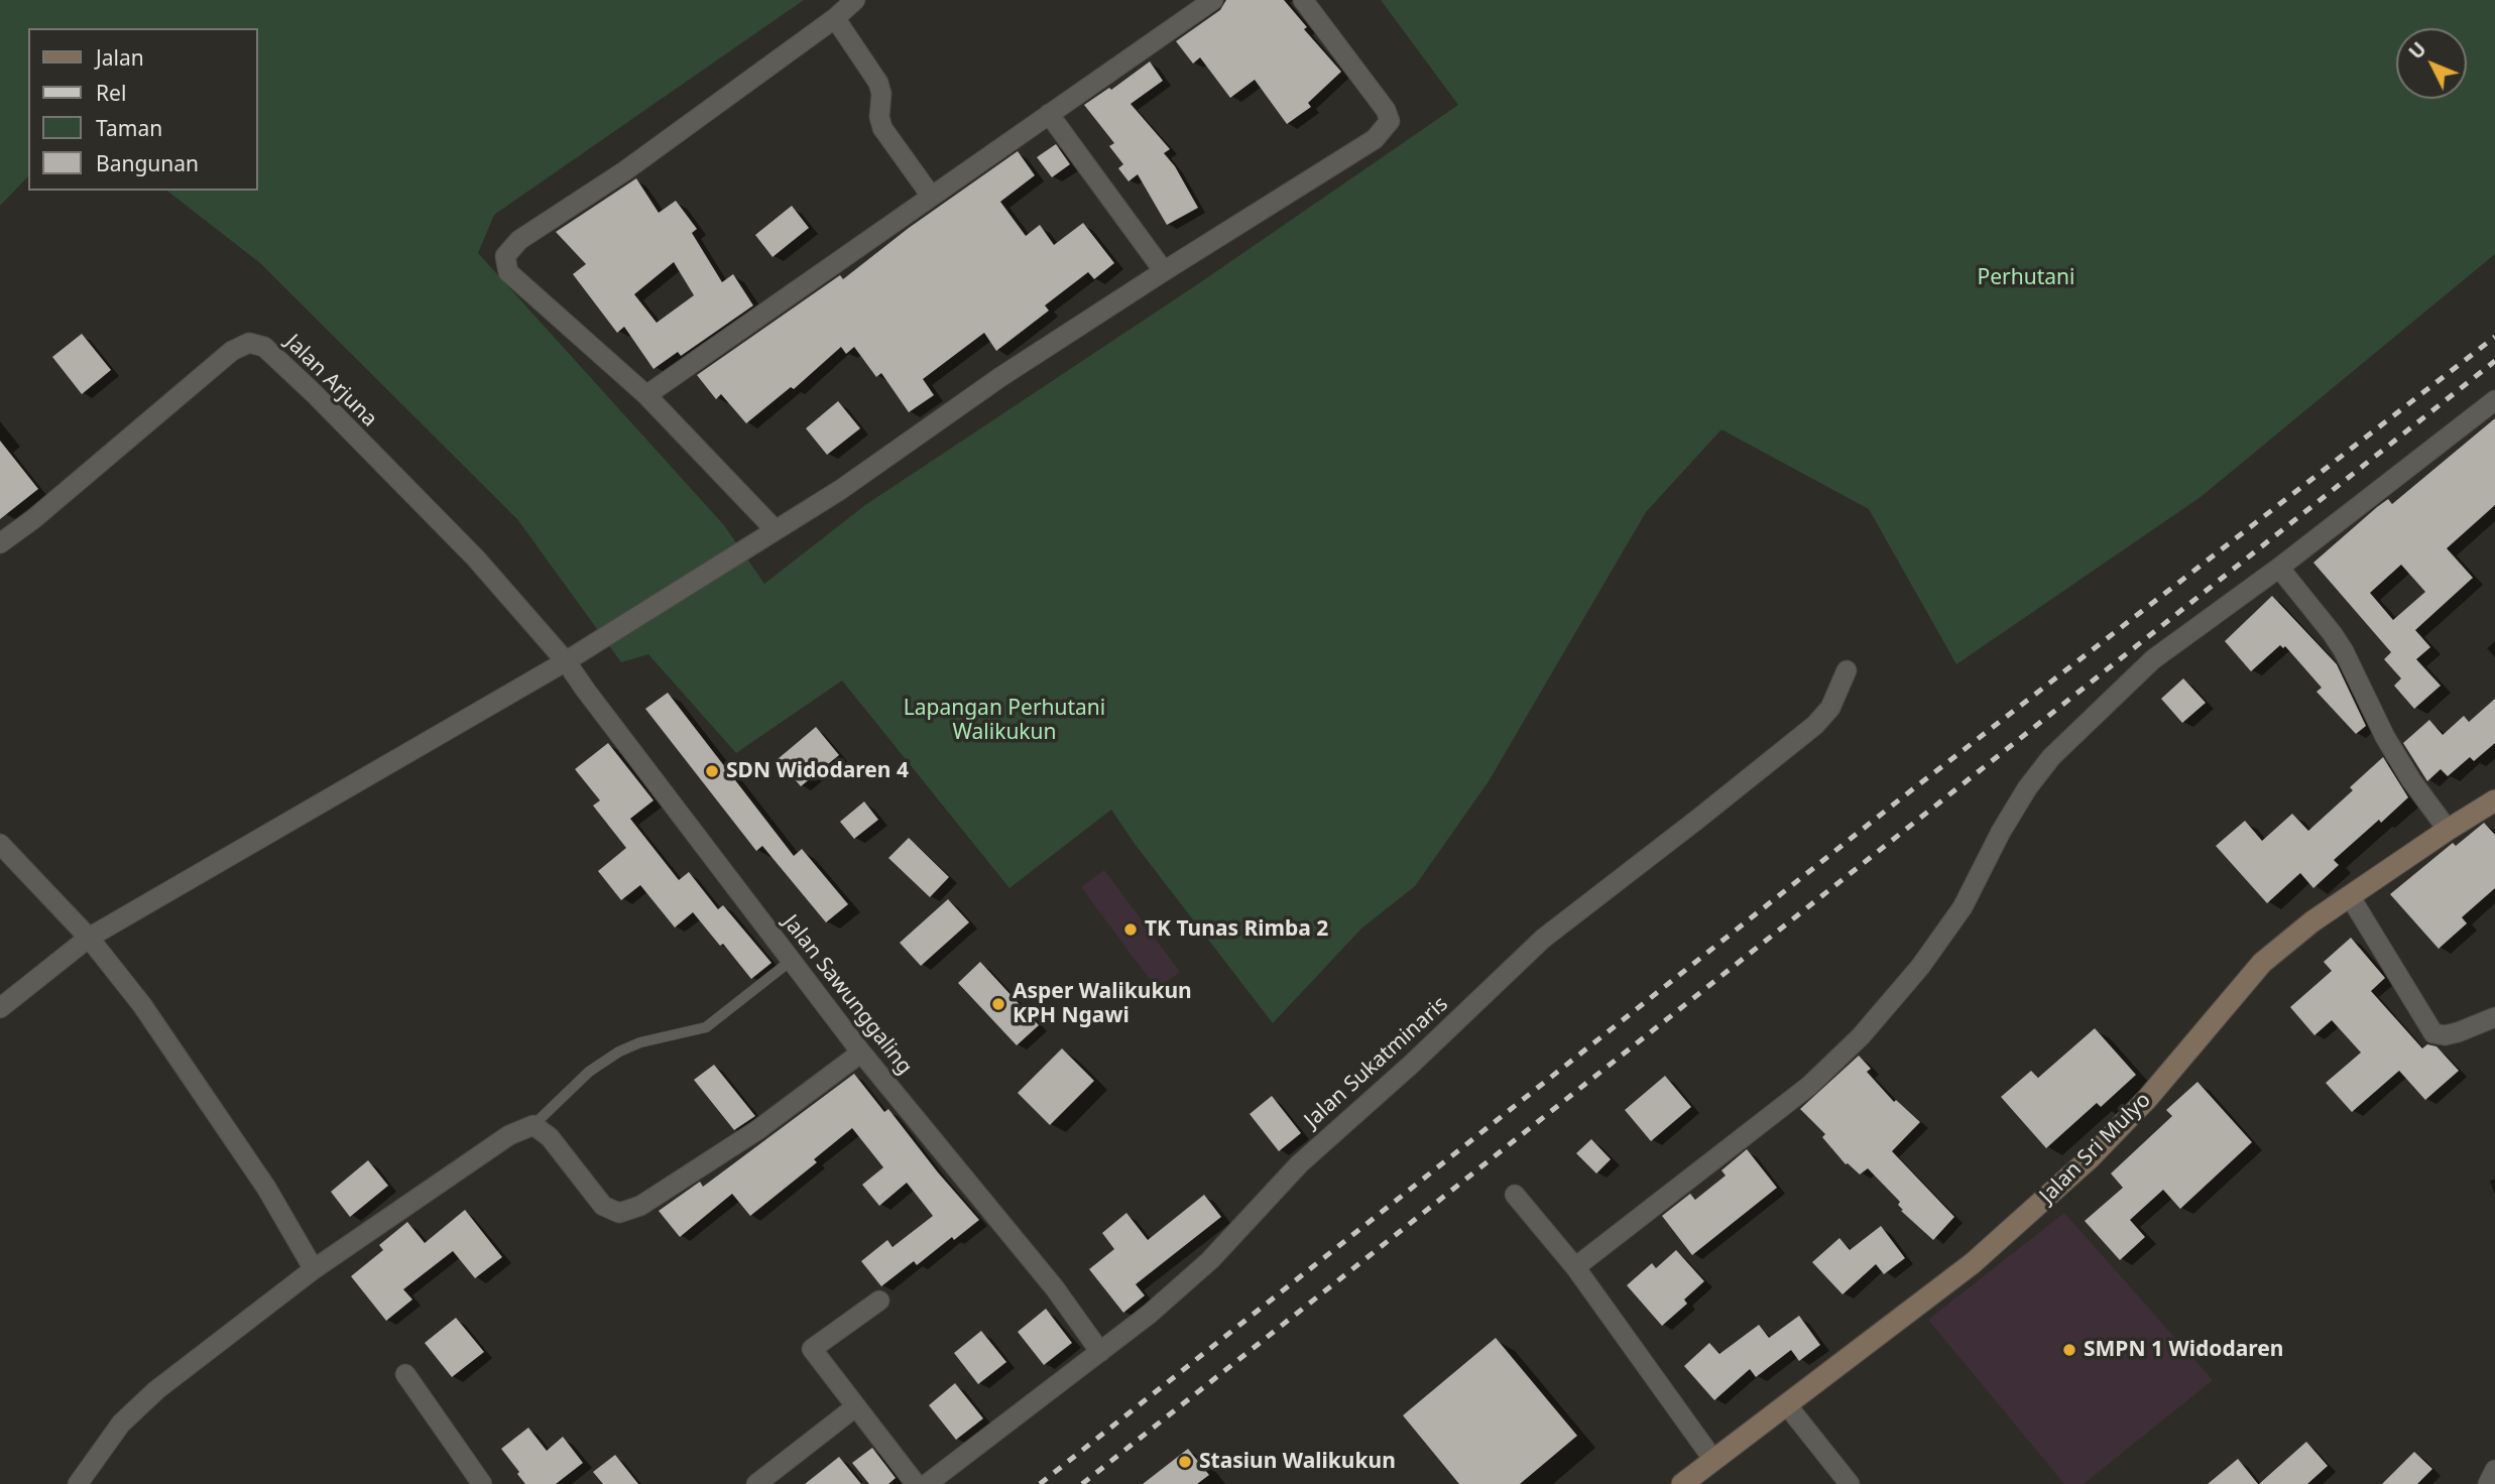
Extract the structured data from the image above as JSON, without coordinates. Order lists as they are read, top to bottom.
{
  "streets": {
    "main road": ["Jalan Sri Mulyo"],
    "street": ["Jalan Arjuna", "Jalan Sawunggaling", "Jalan Sukatminaris"]
  },
  "crossings": [
    ["Jalan Arjuna", "Jalan Sawunggaling"],
    ["Jalan Sawunggaling", "Jalan Sukatminaris"]
  ],
  "parks": ["Perhutani", "Lapangan Perhutani Walikukun"],
  "places": [
    "SDN Widodaren 4",
    "TK Tunas Rimba 2",
    "Asper Walikukun KPH Ngawi",
    "SMPN 1 Widodaren",
    "Stasiun Walikukun"
  ],
  "legend": [
    "Jalan",
    "Rel",
    "Taman",
    "Bangunan"
  ],
  "north": "top left"
}
